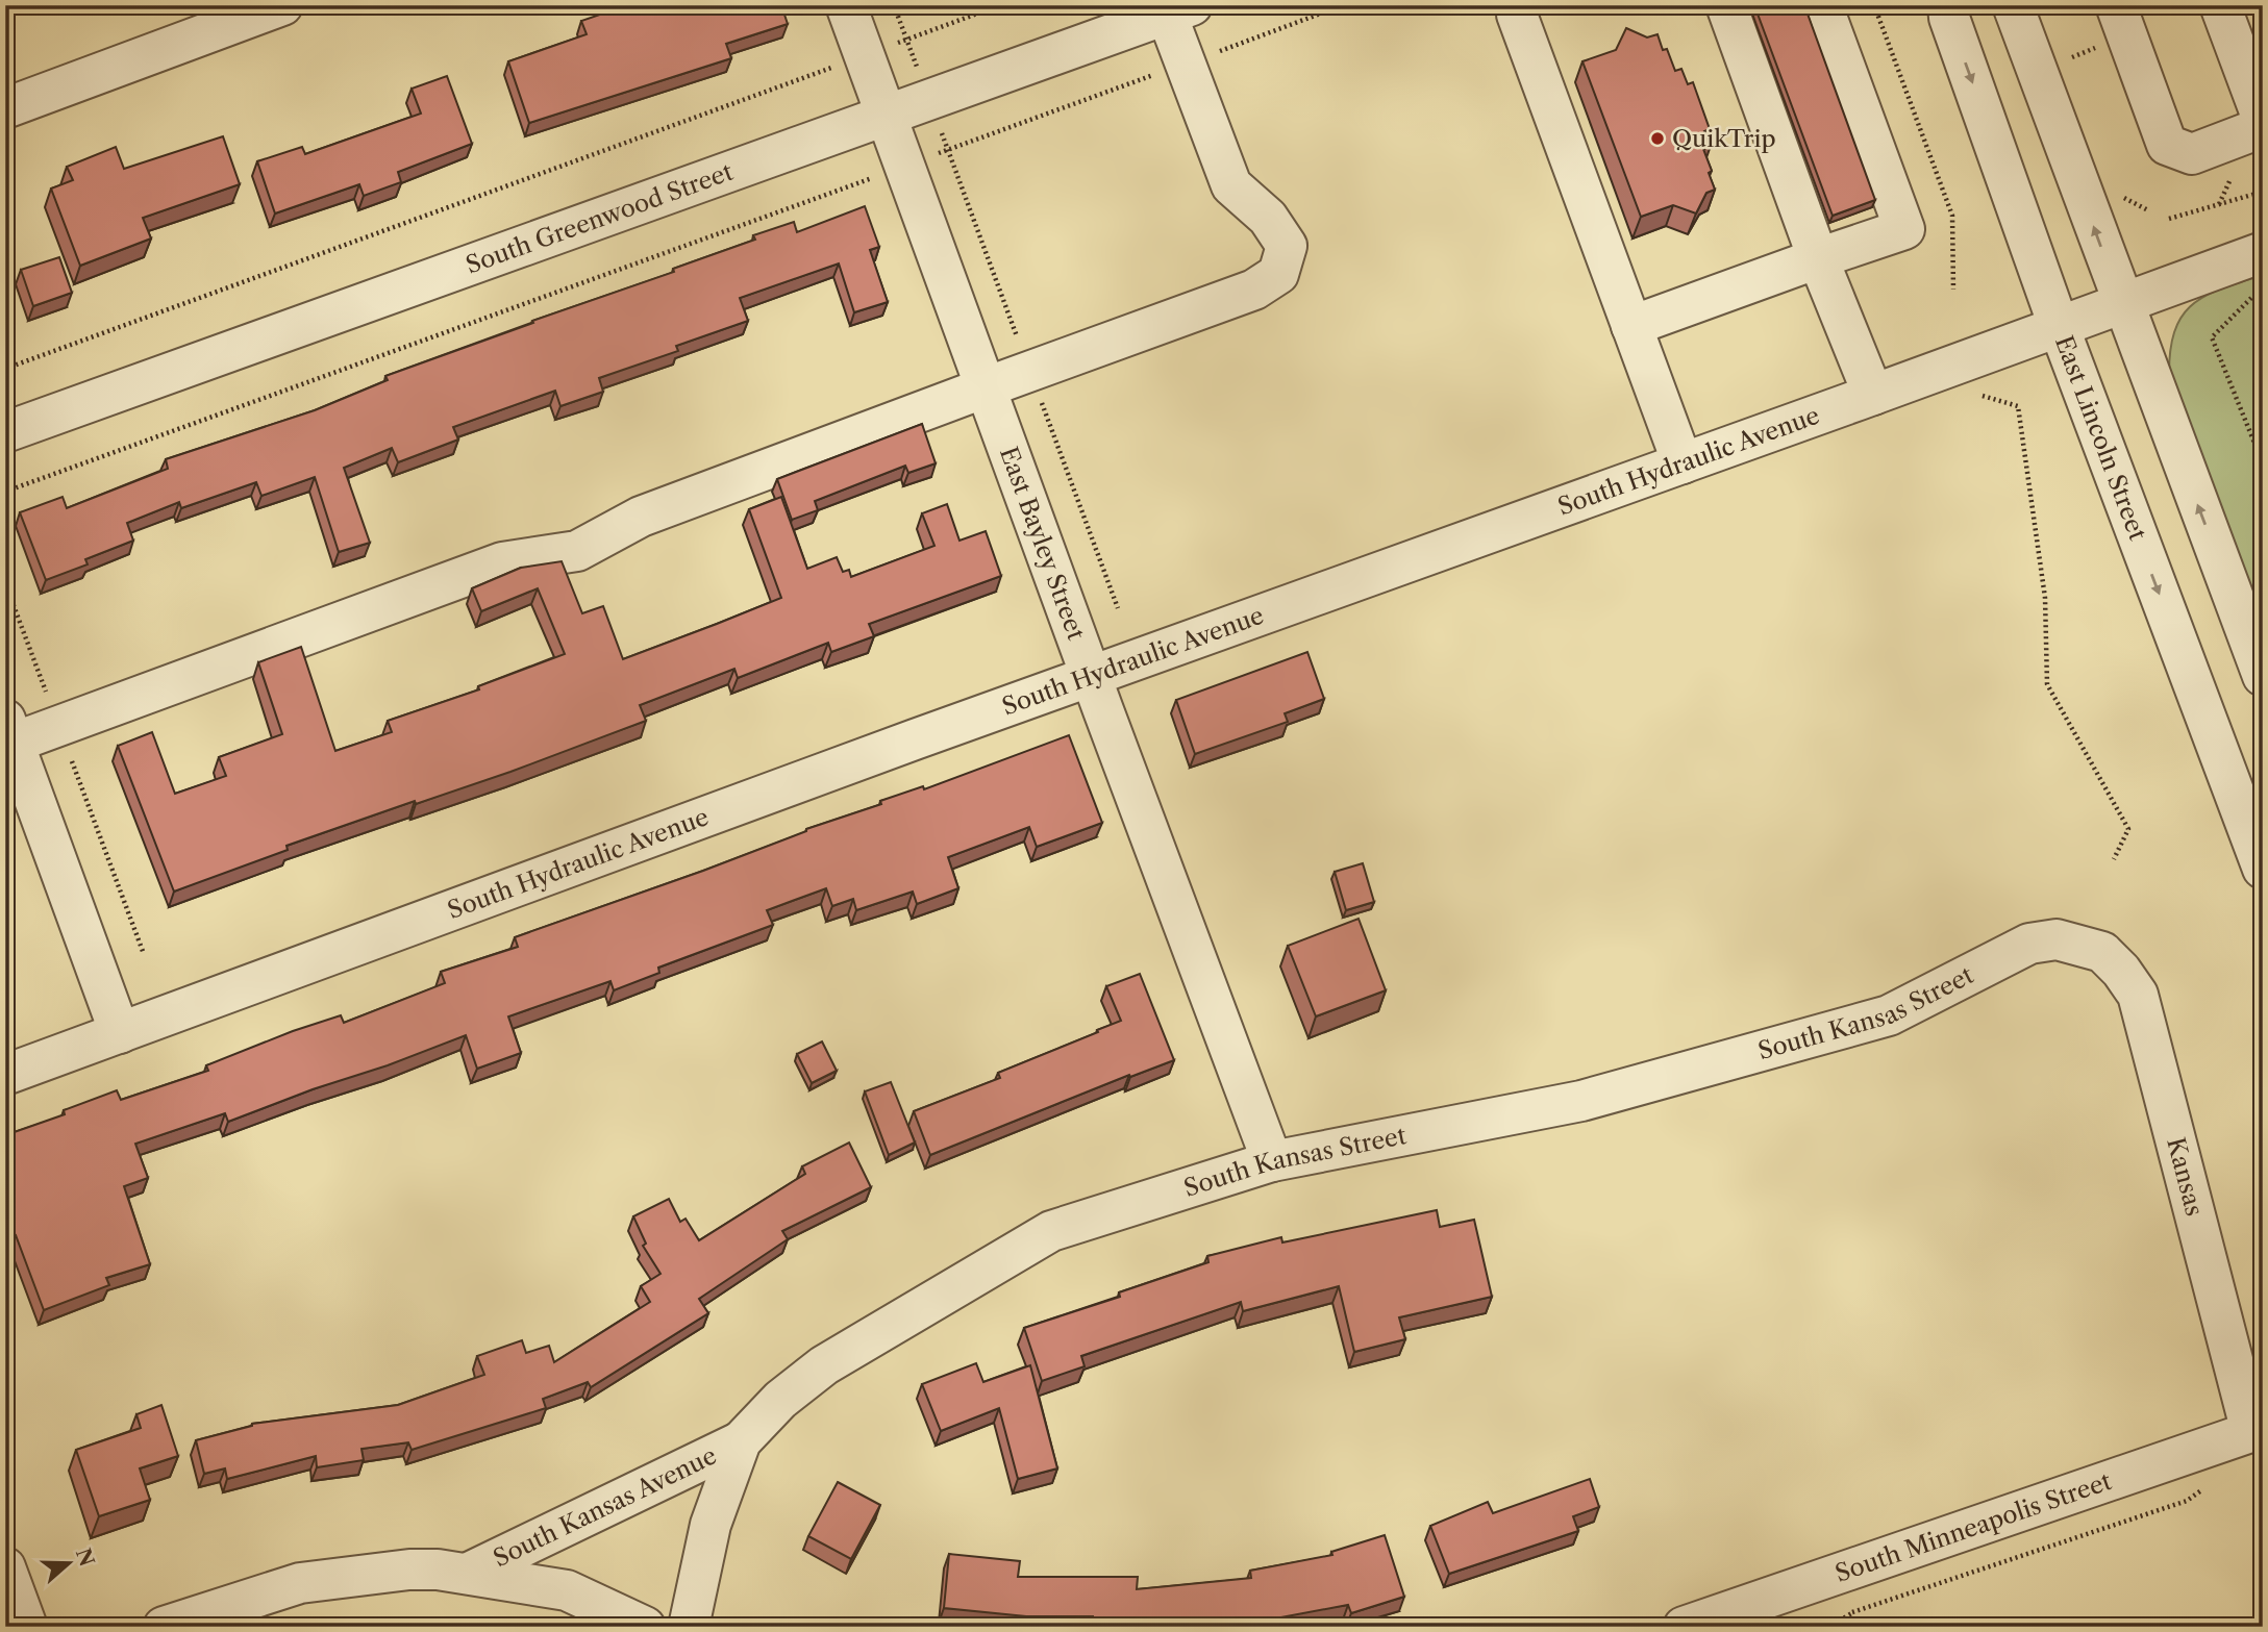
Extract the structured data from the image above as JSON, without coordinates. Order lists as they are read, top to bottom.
{
  "streets": {
    "street": [
      "South Greenwood Street",
      "East Lincoln Street",
      "South Hydraulic Avenue",
      "East Bayley Street",
      "South Kansas Street",
      "Kansas",
      "South Kansas Avenue",
      "South Minneapolis Street"
    ]
  },
  "crossings": [
    ["South Greenwood Street", "East Bayley Street"],
    ["East Lincoln Street", "South Hydraulic Avenue"],
    ["South Hydraulic Avenue", "East Bayley Street"],
    ["East Bayley Street", "South Kansas Street"],
    ["South Kansas Street", "Kansas"],
    ["South Kansas Street", "South Kansas Avenue"],
    ["Kansas", "South Minneapolis Street"]
  ],
  "places": ["QuikTrip"],
  "north": "right"
}
